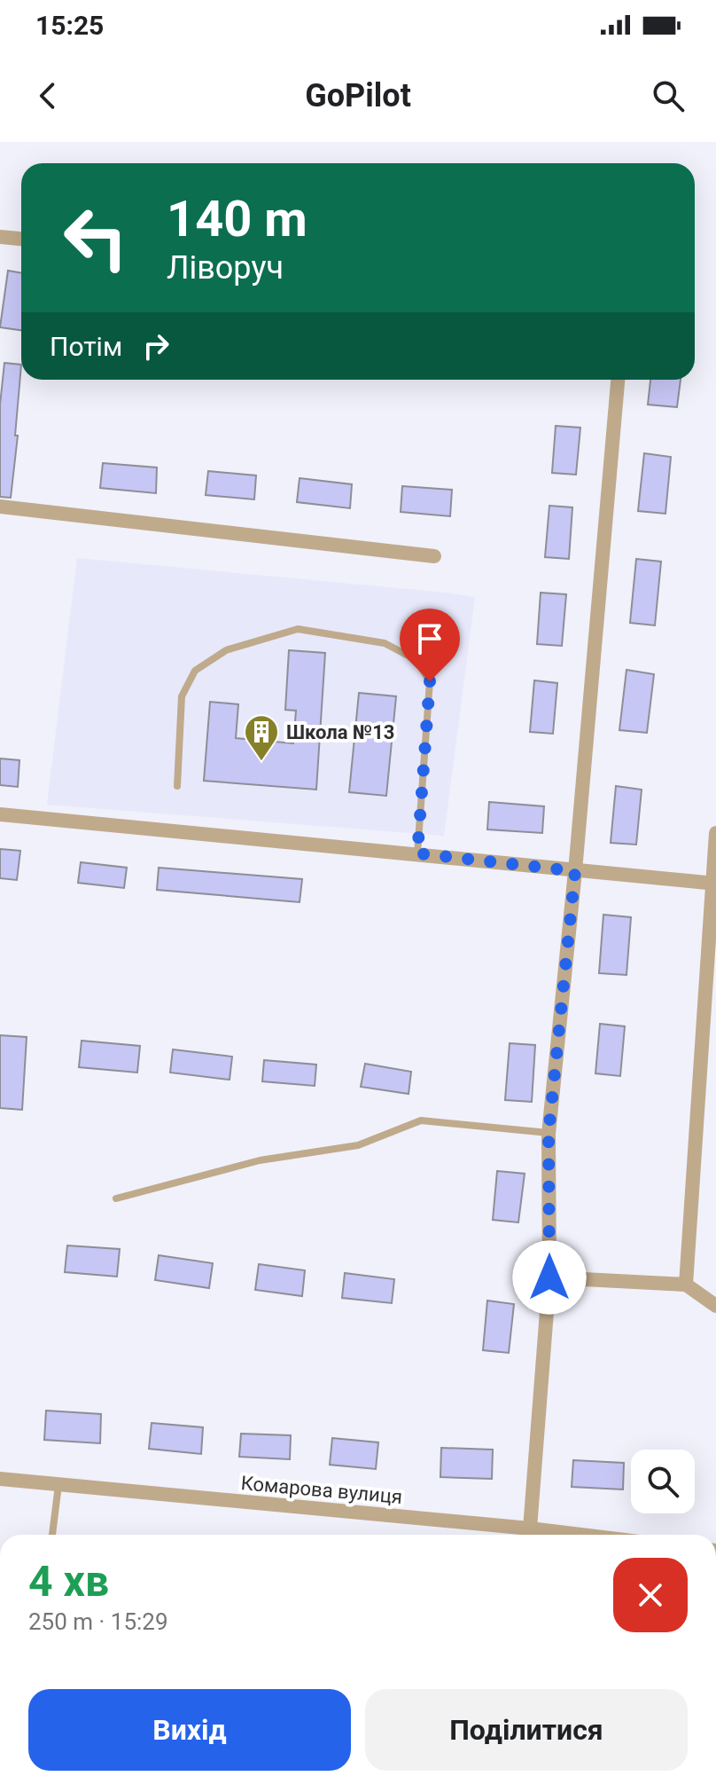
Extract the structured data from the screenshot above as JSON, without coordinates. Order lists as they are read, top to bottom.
{
  "streets": {
    "street": ["Комарова вулиця"]
  },
  "places": {
    "building": ["Школа №13"]
  },
  "page": {
    "status": "15:25",
    "header": "GoPilot",
    "turn": ["140 m", "Ліворуч"],
    "then": "Потім",
    "heading": ["4 хв", "250 m · 15:29"],
    "buttons": ["Вихід", "Поділитися"]
  }
}
